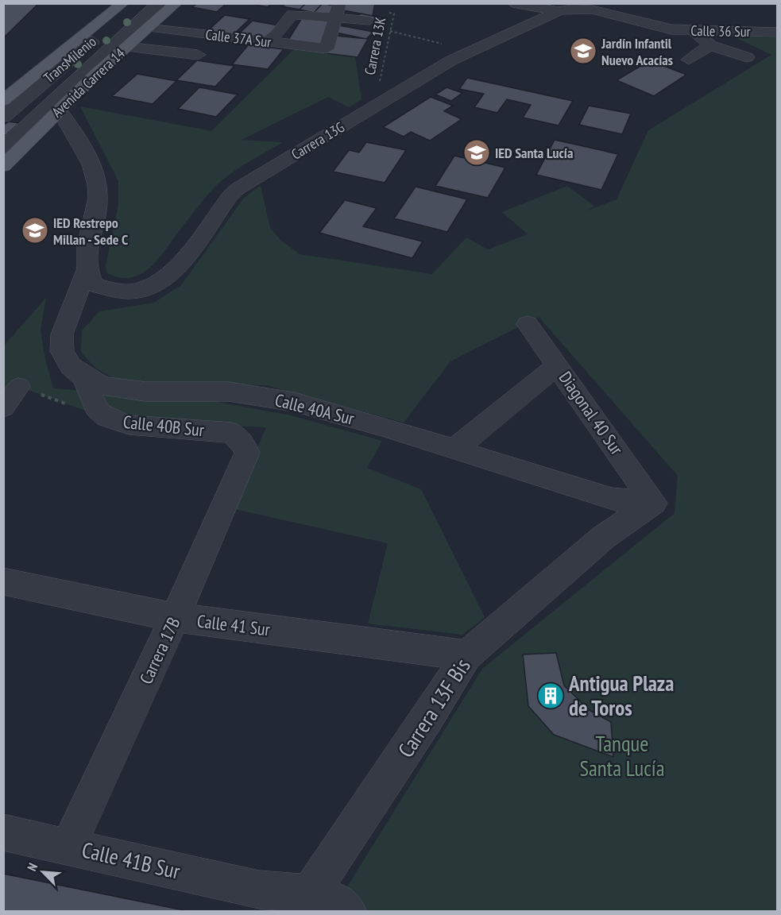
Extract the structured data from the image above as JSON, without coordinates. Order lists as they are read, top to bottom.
{
  "streets": {
    "main road": ["Avenida Carrera 14"],
    "street": [
      "Calle 36 Sur",
      "Calle 37A Sur",
      "TransMilenio",
      "Carrera 13G",
      "Calle 40A Sur",
      "Diagonal 40 Sur",
      "Calle 40B Sur",
      "Calle 41 Sur",
      "Carrera 17B",
      "Carrera 13F Bis",
      "Calle 41B Sur"
    ],
    "path": ["Carrera 13K"]
  },
  "crossings": [
    ["Calle 36 Sur", "Carrera 13G"],
    ["Calle 37A Sur", "Avenida Carrera 14"],
    ["Carrera 13K", "Carrera 13G"],
    ["Calle 40A Sur", "Diagonal 40 Sur"],
    ["Calle 40A Sur", "Calle 40B Sur"],
    ["Calle 40A Sur", "Carrera 13F Bis"],
    ["Diagonal 40 Sur", "Carrera 13F Bis"],
    ["Calle 40B Sur", "Carrera 17B"],
    ["Calle 41 Sur", "Carrera 17B"],
    ["Calle 41 Sur", "Carrera 13F Bis"],
    ["Carrera 17B", "Calle 41B Sur"],
    ["Carrera 13F Bis", "Calle 41B Sur"]
  ],
  "parks": ["Tanque Santa Lucía"],
  "places": {
    "school or university": ["Jardín Infantil Nuevo Acacías", "IED Santa Lucía", "IED Restrepo Millan - Sede C"],
    "building": ["Antigua Plaza de Toros"]
  },
  "north": "top left"
}
